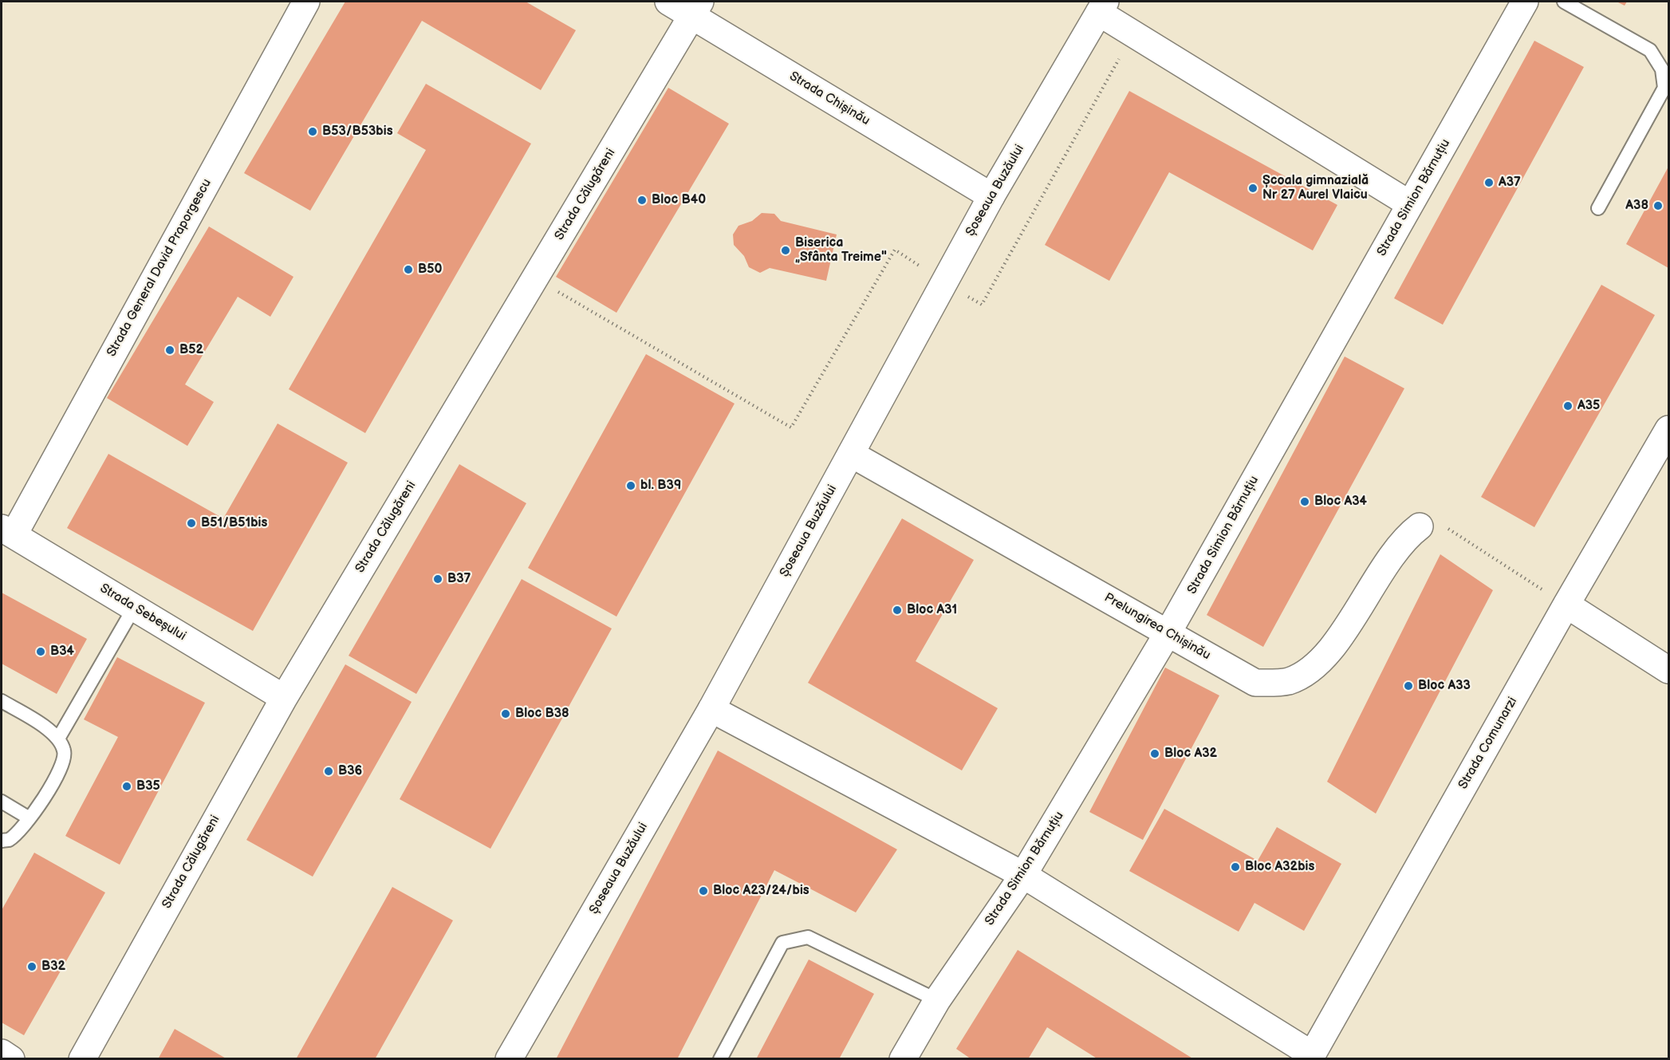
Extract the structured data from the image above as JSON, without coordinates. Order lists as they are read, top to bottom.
{
  "streets": {
    "street": [
      "Strada Chișinău",
      "Șoseaua Buzăului",
      "Strada Călugăreni",
      "Strada Simion Bărnuțiu",
      "Strada General David Praporgescu",
      "Strada Sebeșului",
      "Prelungirea Chișinău",
      "Strada Comunarzi"
    ]
  },
  "crossings": [
    ["Strada Chișinău", "Șoseaua Buzăului"],
    ["Strada Chișinău", "Strada Călugăreni"],
    ["Șoseaua Buzăului", "Prelungirea Chișinău"],
    ["Strada Călugăreni", "Strada Sebeșului"],
    ["Strada Simion Bărnuțiu", "Prelungirea Chișinău"],
    ["Strada General David Praporgescu", "Strada Sebeșului"]
  ],
  "places": [
    "B53/B53bis",
    "A37",
    "Școala gimnazială Nr 27 Aurel Vlaicu",
    "Bloc B40",
    "A38",
    "Biserica „Sfânta Treime\"",
    "B50",
    "B52",
    "A35",
    "bl. B39",
    "Bloc A34",
    "B51/B51bis",
    "B37",
    "Bloc A31",
    "B34",
    "Bloc A33",
    "Bloc B38",
    "Bloc A32",
    "B36",
    "B35",
    "Bloc A32bis",
    "Bloc A23/24/bis",
    "B32"
  ]
}
